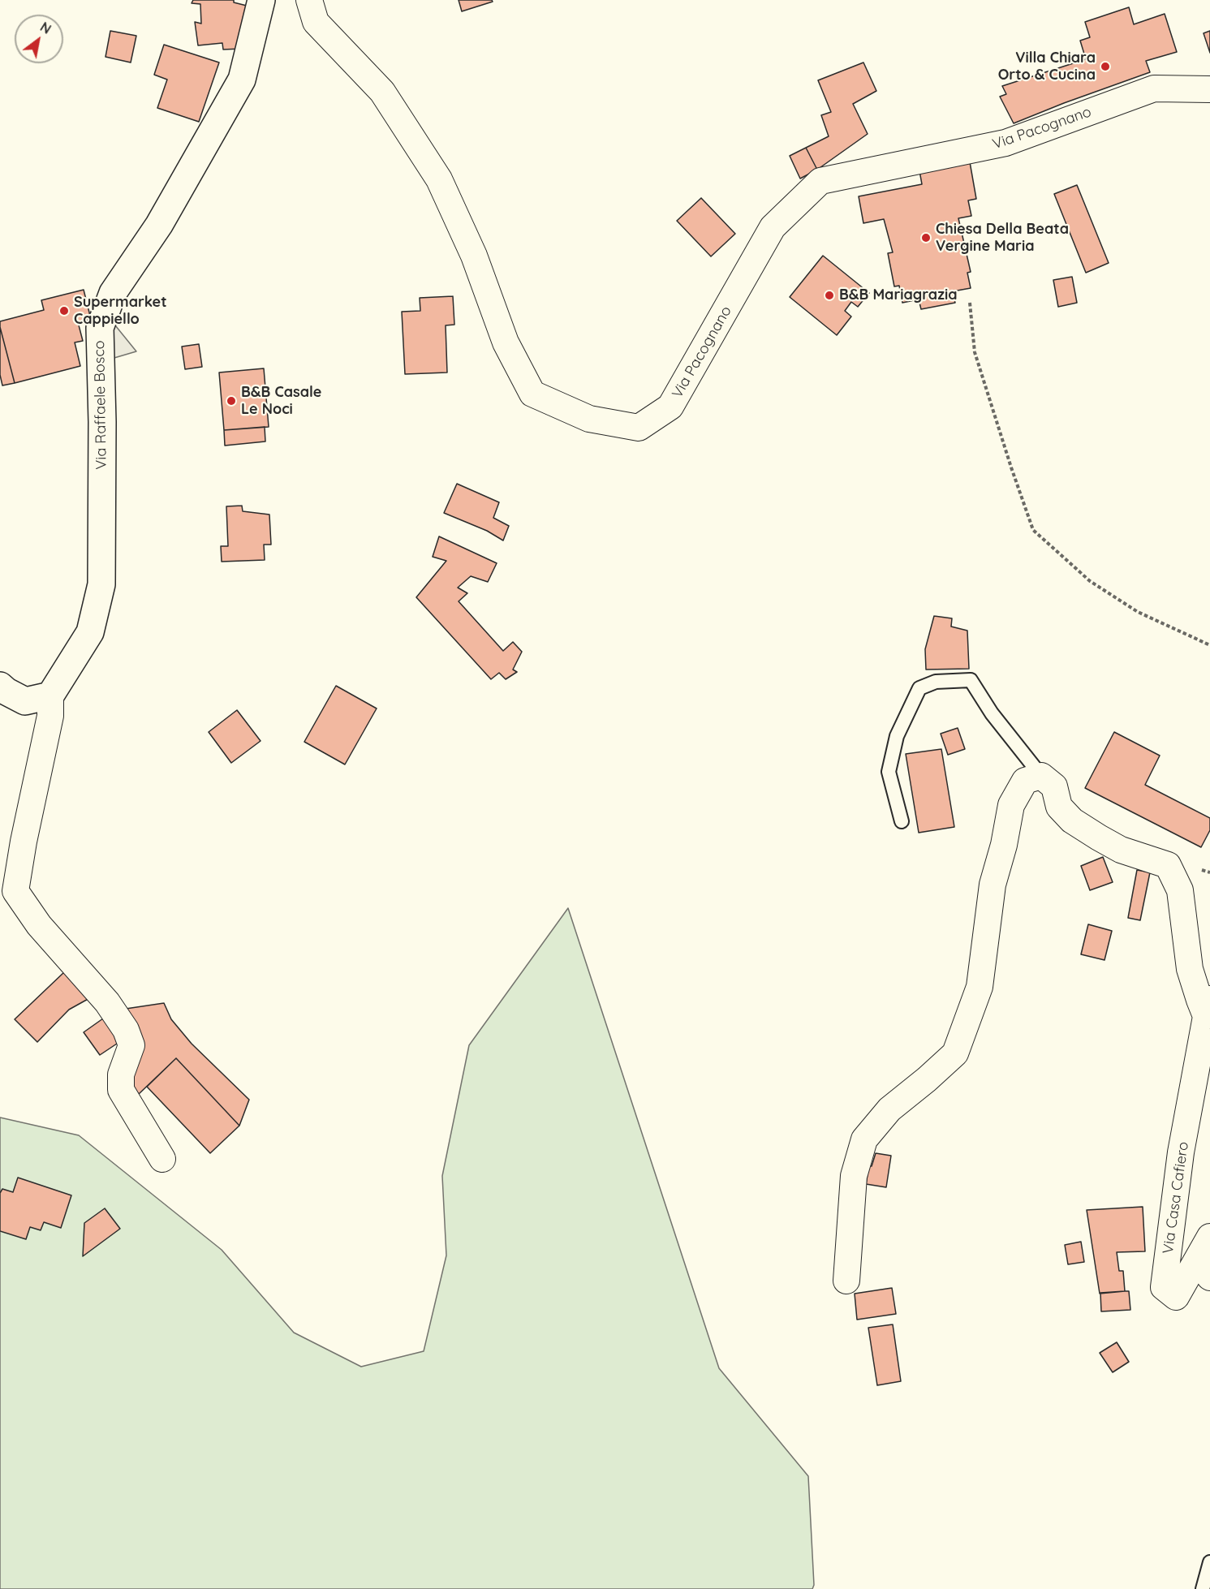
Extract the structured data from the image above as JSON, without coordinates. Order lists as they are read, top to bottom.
{
  "streets": {
    "street": ["Via Pacognano", "Via Raffaele Bosco", "Via Casa Cafiero"]
  },
  "places": [
    "Villa Chiara Orto & Cucina",
    "Chiesa Della Beata Vergine Maria",
    "B&B Mariagrazia",
    "Supermarket Cappiello",
    "B&B Casale Le Noci"
  ],
  "north": "top right"
}
